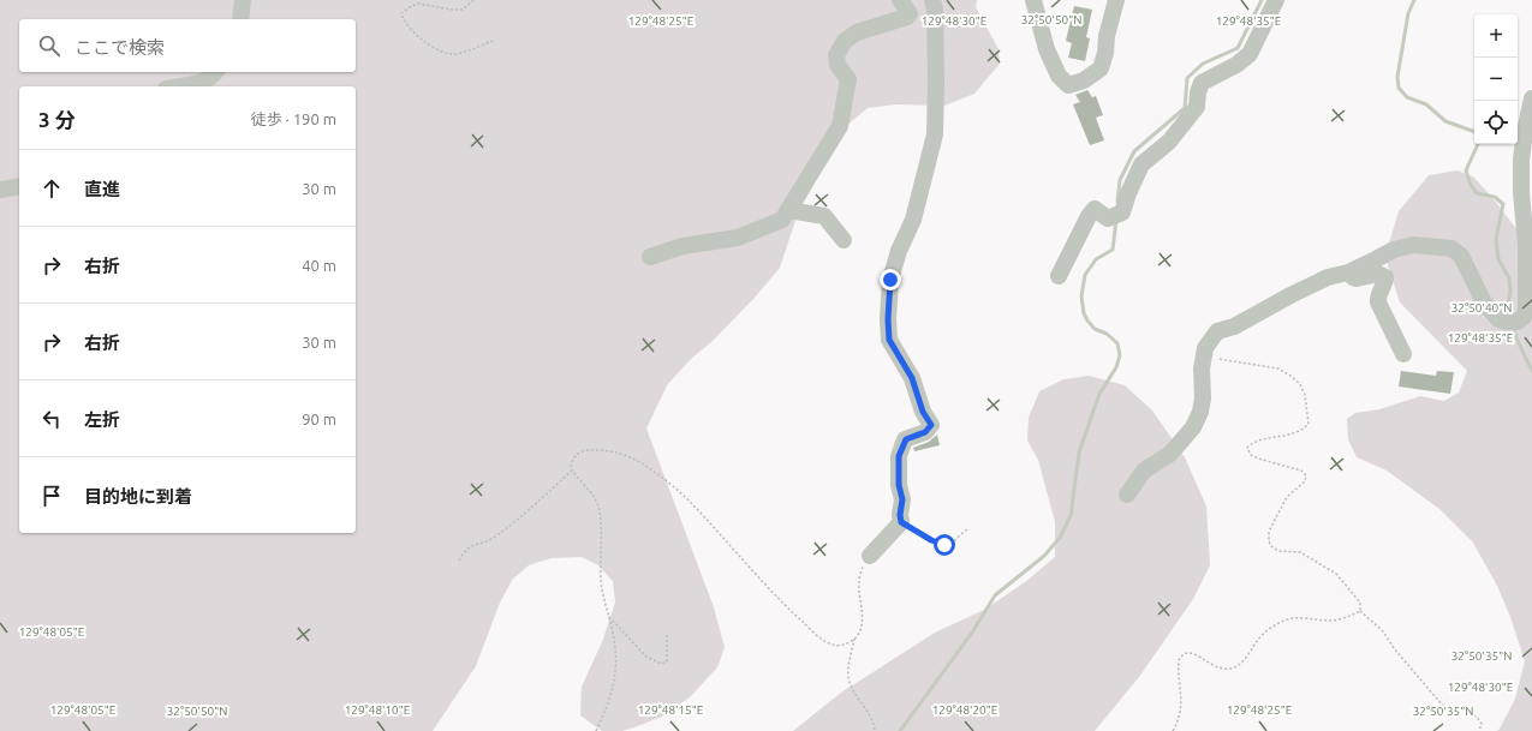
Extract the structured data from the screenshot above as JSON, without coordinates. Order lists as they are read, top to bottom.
{
  "page": {
    "map_buttons": ["+", "−"],
    "search": "ここで検索",
    "heading": ["3 分", "徒歩 · 190 m"],
    "list": [
      ["直進", "30 m"],
      ["右折", "40 m"],
      ["右折", "30 m"],
      ["左折", "90 m"],
      "目的地に到着"
    ]
  },
  "coordinates": [
    "32°50'50\"N",
    "129°48'30\"E",
    "129°48'25\"E",
    "129°48'35\"E",
    "32°50'40\"N",
    "129°48'05\"E",
    "32°50'35\"N",
    "129°48'10\"E",
    "129°48'15\"E",
    "129°48'20\"E"
  ]
}
